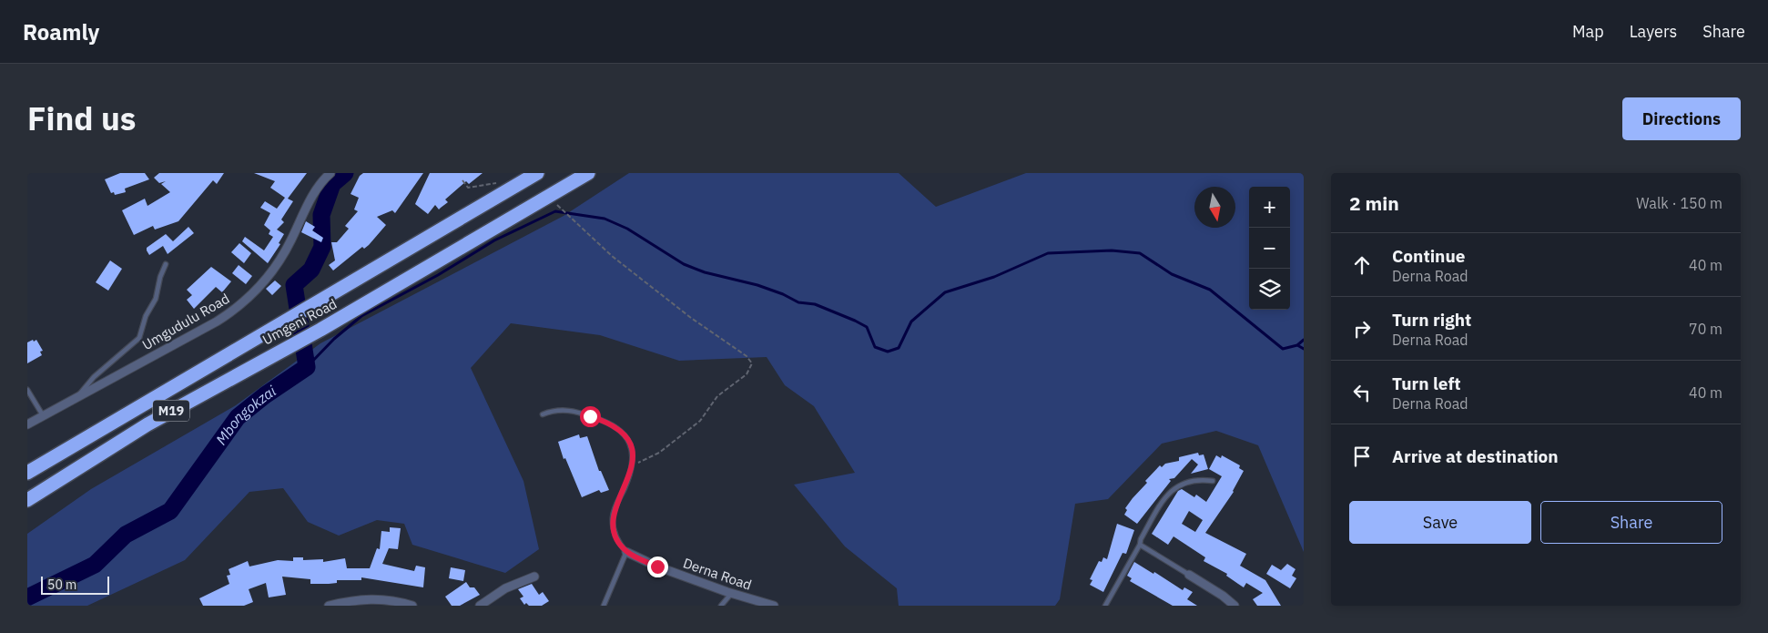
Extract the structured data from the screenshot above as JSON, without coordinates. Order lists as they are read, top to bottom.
{
  "streets": {
    "highway": ["Umgeni Road", "M19"],
    "street": ["Umgudulu Road", "Derna Road"]
  },
  "water": ["Mbongokzai"],
  "scale_bar": "50 m",
  "north": "bottom",
  "page": {
    "header": "Roamly",
    "nav": ["Map", "Layers", "Share"],
    "title": "Find us",
    "buttons": [
      "Directions",
      ["Save", "Share"]
    ],
    "heading": ["2 min", "Walk · 150 m"],
    "map_buttons": ["+", "−"],
    "list": [
      ["Continue", "Derna Road", "40 m"],
      ["Turn right", "Derna Road", "70 m"],
      ["Turn left", "Derna Road", "40 m"],
      "Arrive at destination"
    ],
    "scale": "50 m"
  }
}
